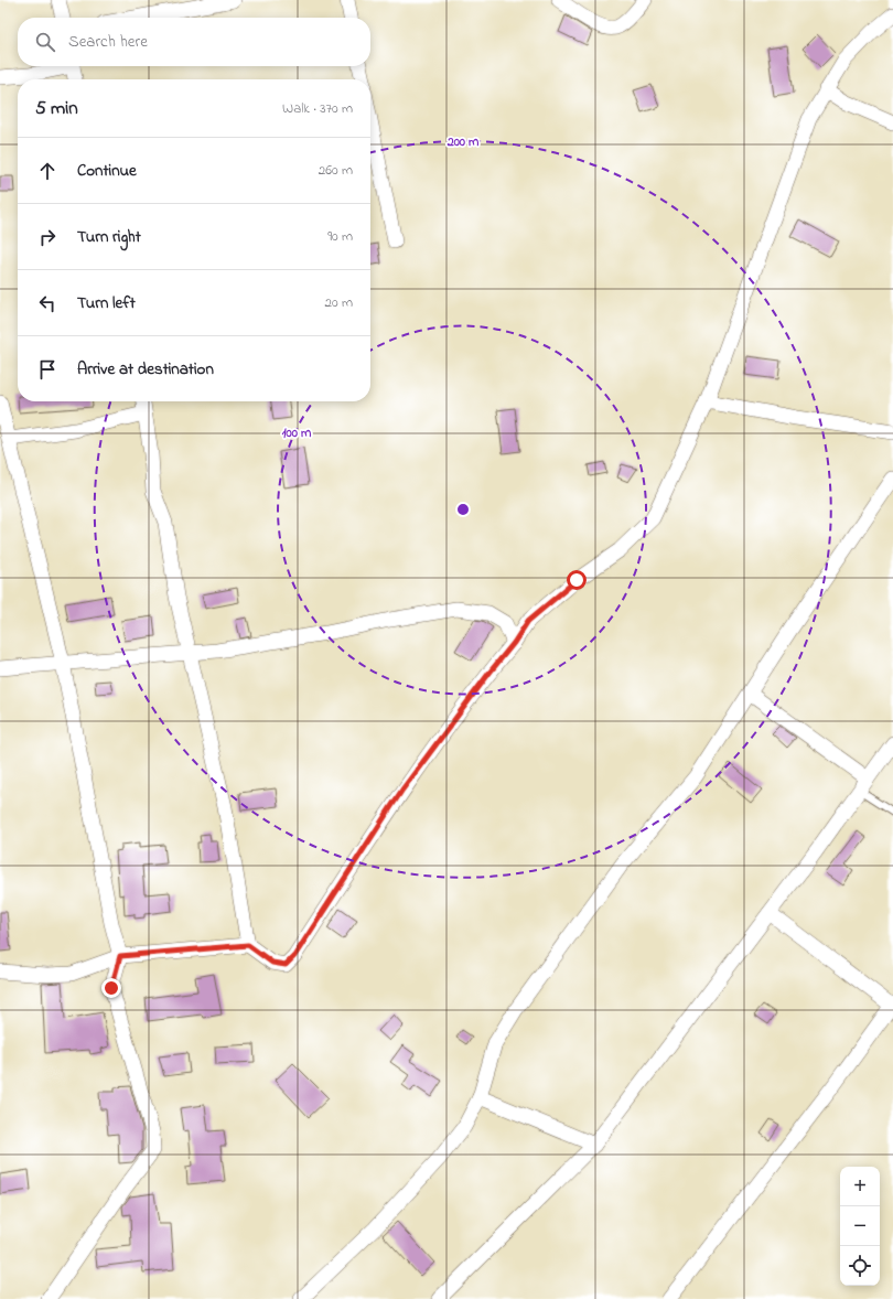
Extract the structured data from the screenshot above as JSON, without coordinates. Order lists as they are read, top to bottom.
{
  "page": {
    "search": "Search here",
    "heading": ["5 min", "Walk · 370 m"],
    "list": [
      ["Continue", "260 m"],
      ["Turn right", "90 m"],
      ["Turn left", "20 m"],
      "Arrive at destination"
    ],
    "map_buttons": ["+", "−"]
  },
  "rings": ["200 m", "100 m"]
}
